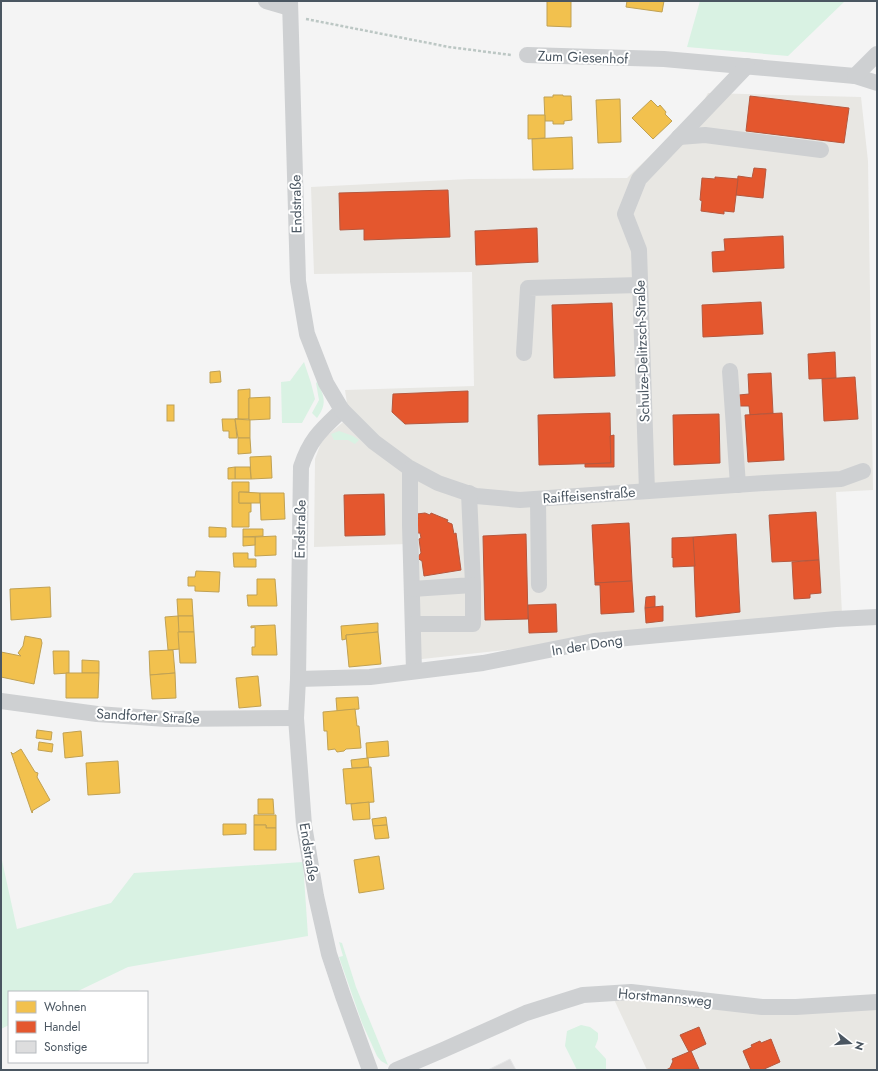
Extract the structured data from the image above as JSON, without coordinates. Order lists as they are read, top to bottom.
{
  "streets": {
    "street": [
      "Zum Giesenhof",
      "Endstraße",
      "Schulze-Delitzsch-Straße",
      "Raiffeisenstraße",
      "In der Dong",
      "Sandforter Straße",
      "Horstmannsweg"
    ]
  },
  "crossings": [
    ["Zum Giesenhof", "Endstraße"],
    ["Endstraße", "Raiffeisenstraße"],
    ["Endstraße", "In der Dong"],
    ["Endstraße", "Sandforter Straße"],
    ["Schulze-Delitzsch-Straße", "Raiffeisenstraße"]
  ],
  "legend": ["Wohnen", "Handel", "Sonstige"],
  "north": "right"
}
